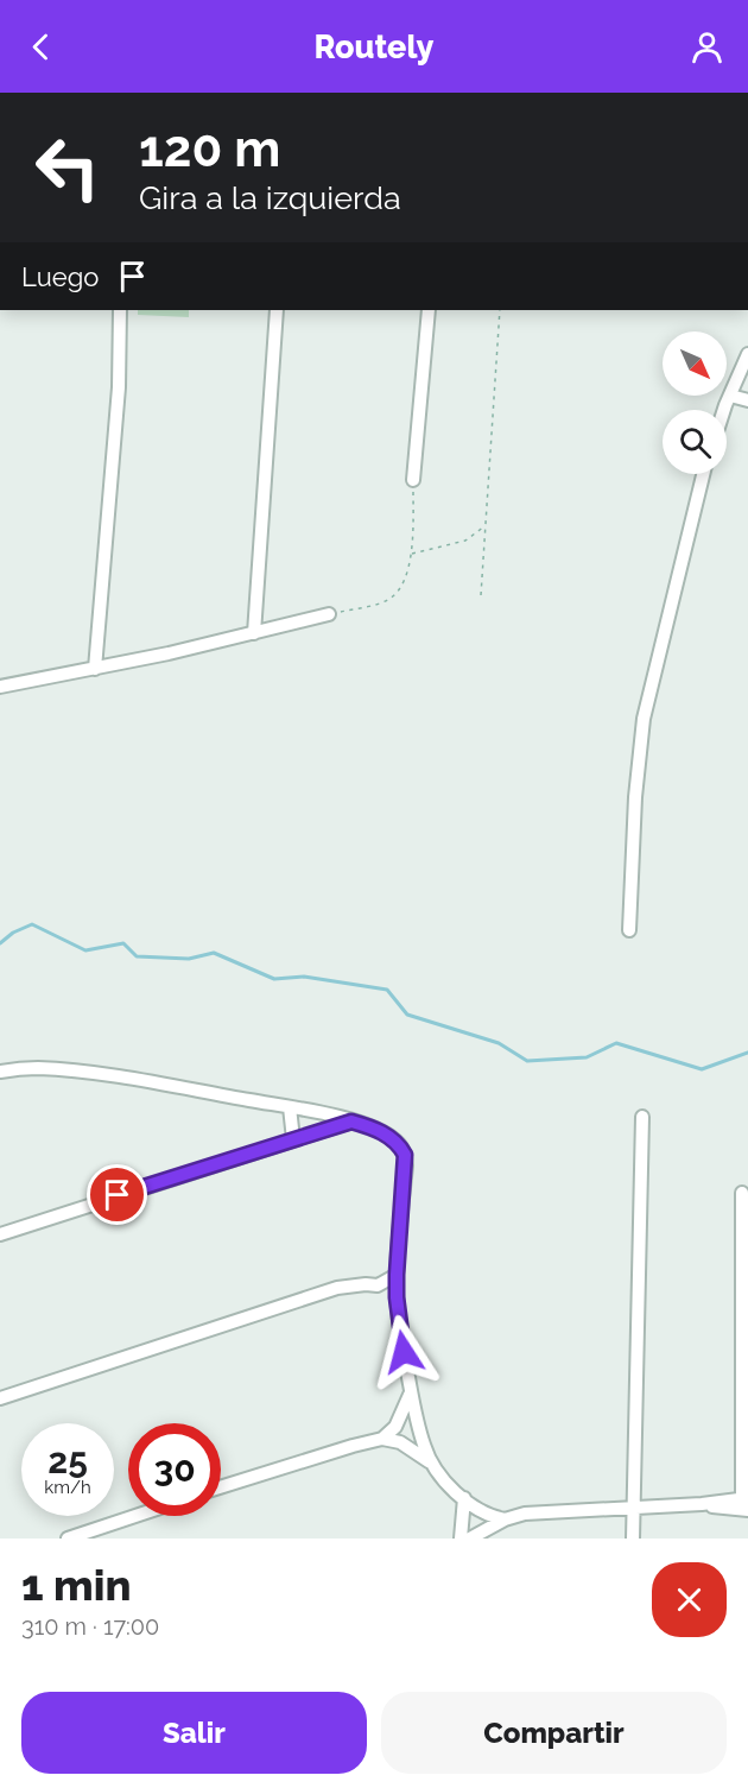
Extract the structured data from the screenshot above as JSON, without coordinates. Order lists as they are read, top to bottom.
{
  "north": "bottom right",
  "page": {
    "header": "Routely",
    "turn": ["120 m", "Gira a la izquierda"],
    "then": "Luego",
    "speed": "25 km/h",
    "limit": "30",
    "heading": ["1 min", "310 m · 17:00"],
    "buttons": ["Salir", "Compartir"]
  }
}
